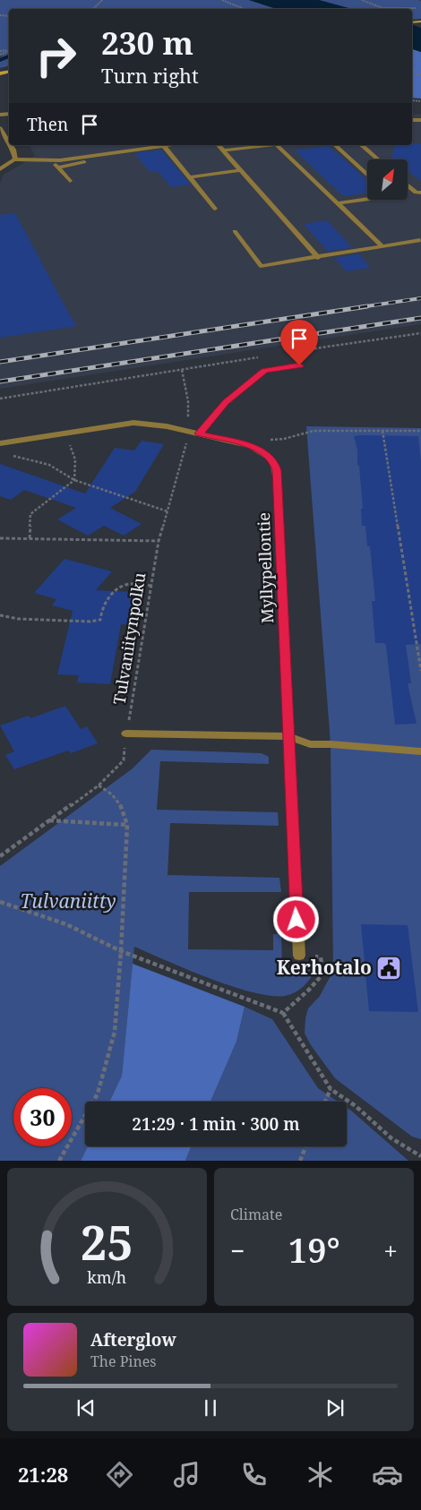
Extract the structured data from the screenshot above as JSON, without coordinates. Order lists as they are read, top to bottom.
{
  "streets": {
    "street": ["Myllypellontie"],
    "path": ["Tulvaniitynpolku"]
  },
  "crossings": [
    ["Myllypellontie", "Tulvaniitynpolku"]
  ],
  "parks": ["Tulvaniitty"],
  "places": {
    "public building": ["Kerhotalo"]
  },
  "north": "top right",
  "page": {
    "turn": ["230 m", "Turn right"],
    "then": "Then",
    "limit": "30",
    "trip": "21:29 · 1 min · 300 m",
    "tile": "Climate",
    "heat": ["−", "19°", "+"],
    "song": ["Afterglow", "The Pines"],
    "tabs": "21:28",
    "gauge": ["25", "km/h"]
  }
}
